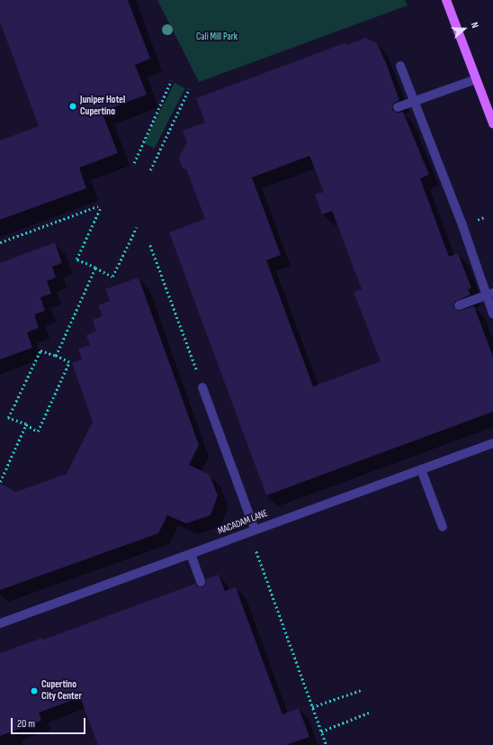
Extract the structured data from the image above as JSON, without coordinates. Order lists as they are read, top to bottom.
{
  "streets": {
    "lane": ["MACADAM LANE"]
  },
  "parks": ["Cali Mill Park"],
  "places": ["Juniper Hotel Cupertino", "Cupertino City Center"],
  "scale_bar": "20 m",
  "north": "right"
}
